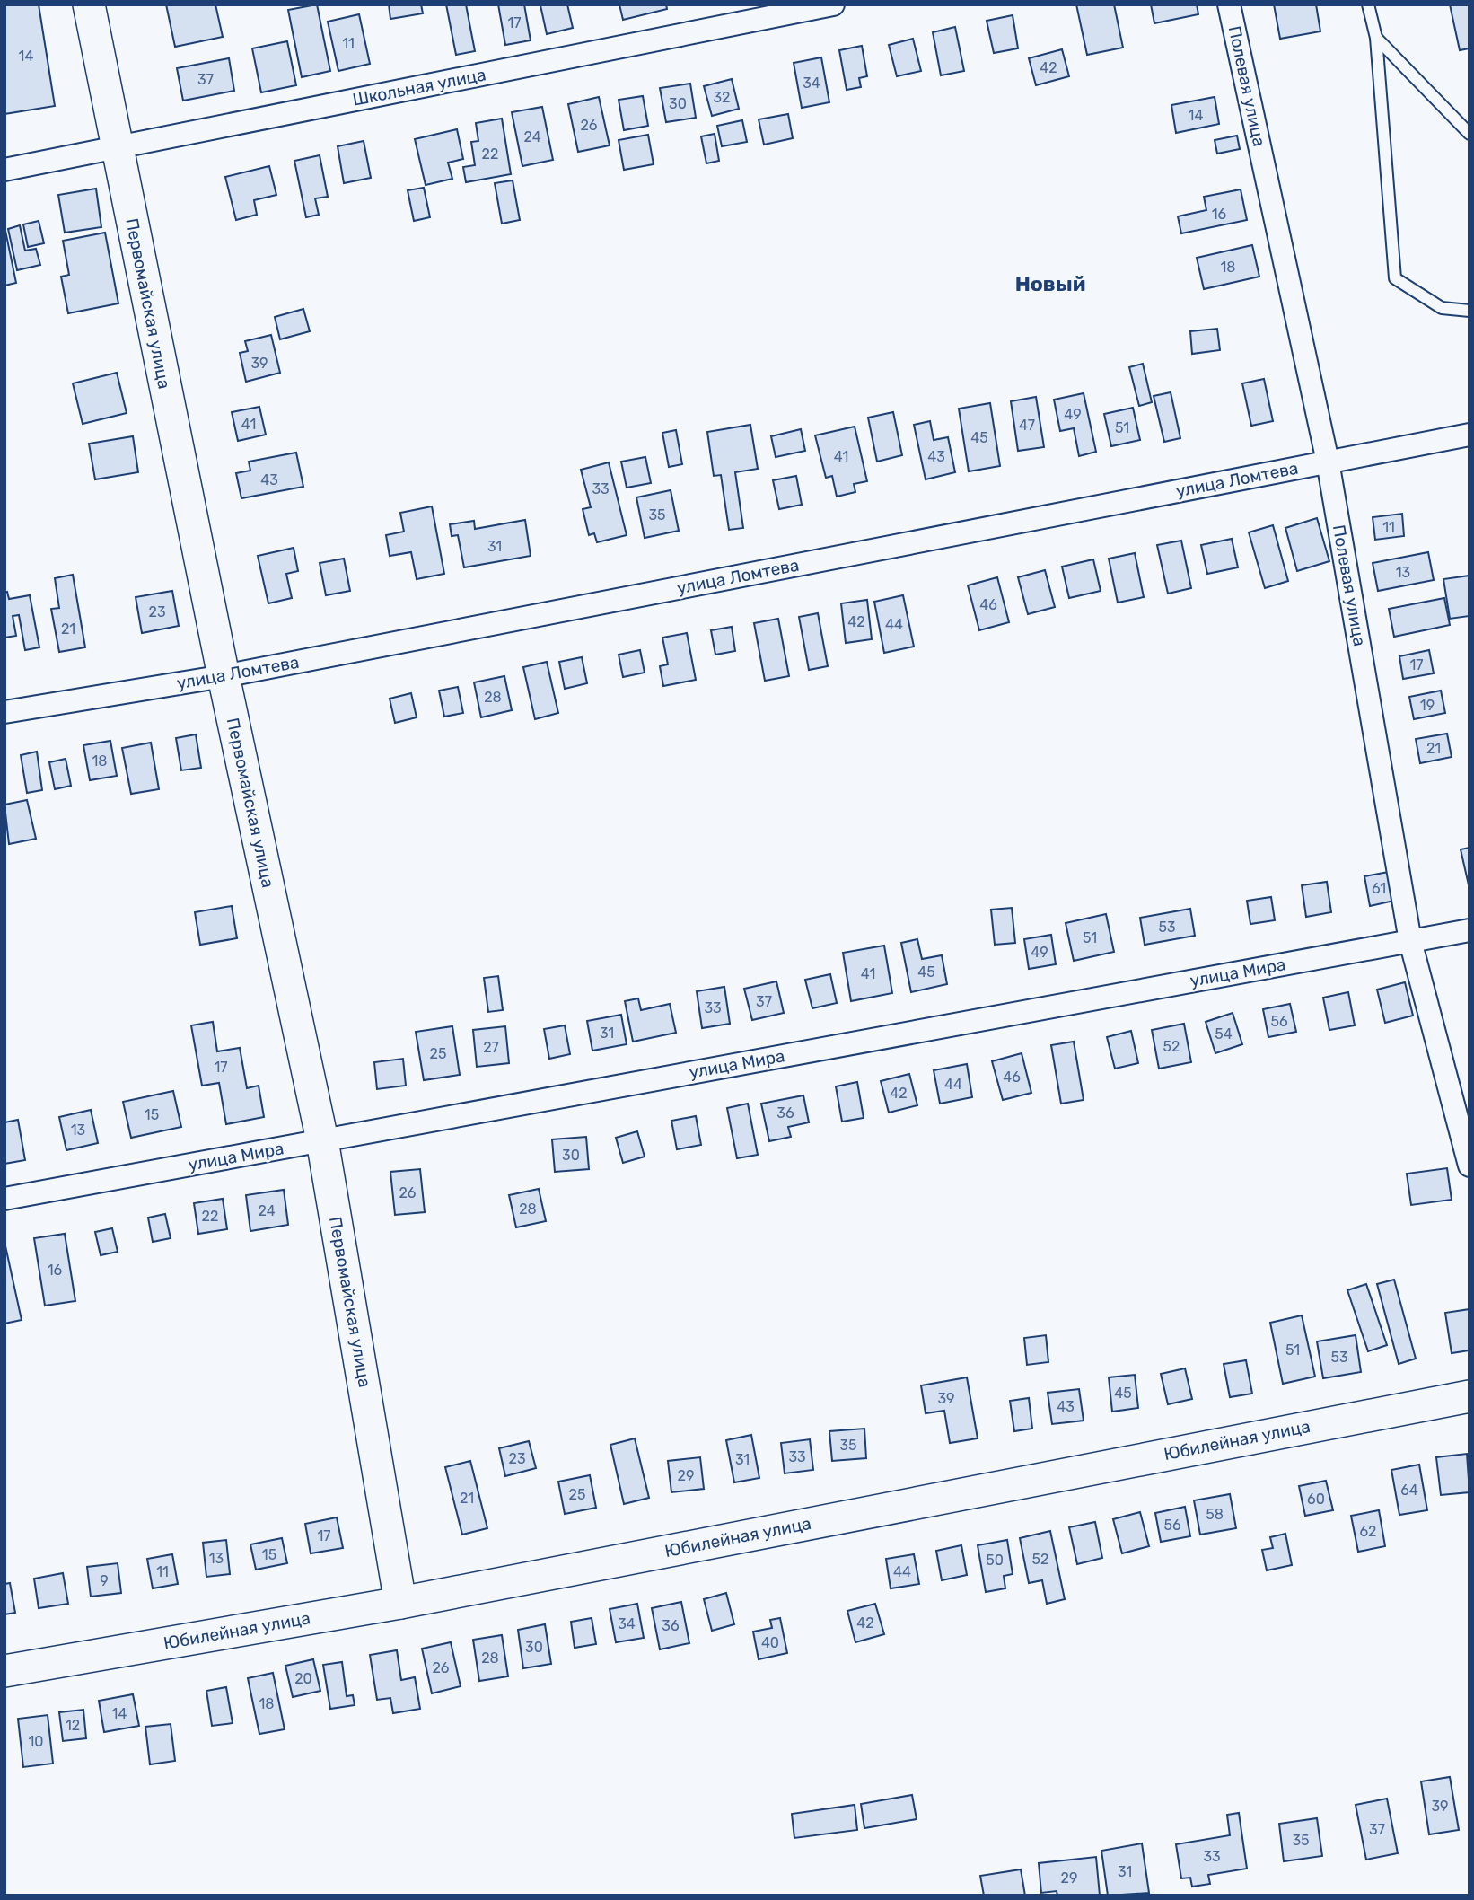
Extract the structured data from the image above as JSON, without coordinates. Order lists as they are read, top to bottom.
{
  "streets": {
    "street": [
      "Полевая улица",
      "Школьная улица",
      "Первомайская улица",
      "улица Ломтева",
      "улица Мира",
      "Юбилейная улица"
    ]
  },
  "crossings": [
    ["Полевая улица", "улица Ломтева"],
    ["Полевая улица", "улица Мира"],
    ["Школьная улица", "Первомайская улица"],
    ["Первомайская улица", "улица Ломтева"],
    ["Первомайская улица", "улица Мира"],
    ["Первомайская улица", "Юбилейная улица"]
  ],
  "districts": ["Новый"],
  "house_numbers": [
    "17",
    "11",
    "14",
    "42",
    "37",
    "34",
    "32",
    "30",
    "14",
    "26",
    "24",
    "22",
    "16",
    "18",
    "39",
    "49",
    "41",
    "47",
    "51",
    "45",
    "41",
    "43",
    "43",
    "33",
    "35",
    "11",
    "31",
    "13",
    "46",
    "23",
    "42",
    "44",
    "21",
    "17",
    "28",
    "19",
    "21",
    "18",
    "61",
    "53",
    "51",
    "49",
    "45",
    "41",
    "37",
    "33",
    "56",
    "31",
    "54",
    "52",
    "27",
    "25",
    "17",
    "46",
    "44",
    "42",
    "36",
    "15",
    "13",
    "30",
    "26",
    "28",
    "24",
    "22",
    "16",
    "51",
    "53",
    "45",
    "39",
    "43",
    "35",
    "33",
    "23",
    "31",
    "29",
    "64",
    "25",
    "21",
    "60",
    "58",
    "56",
    "62",
    "17",
    "15",
    "13",
    "52",
    "50",
    "11",
    "44",
    "9",
    "42",
    "34",
    "36",
    "40",
    "30",
    "28",
    "26",
    "20",
    "18",
    "14",
    "12",
    "10",
    "39",
    "37",
    "35",
    "33",
    "31",
    "29"
  ]
}
